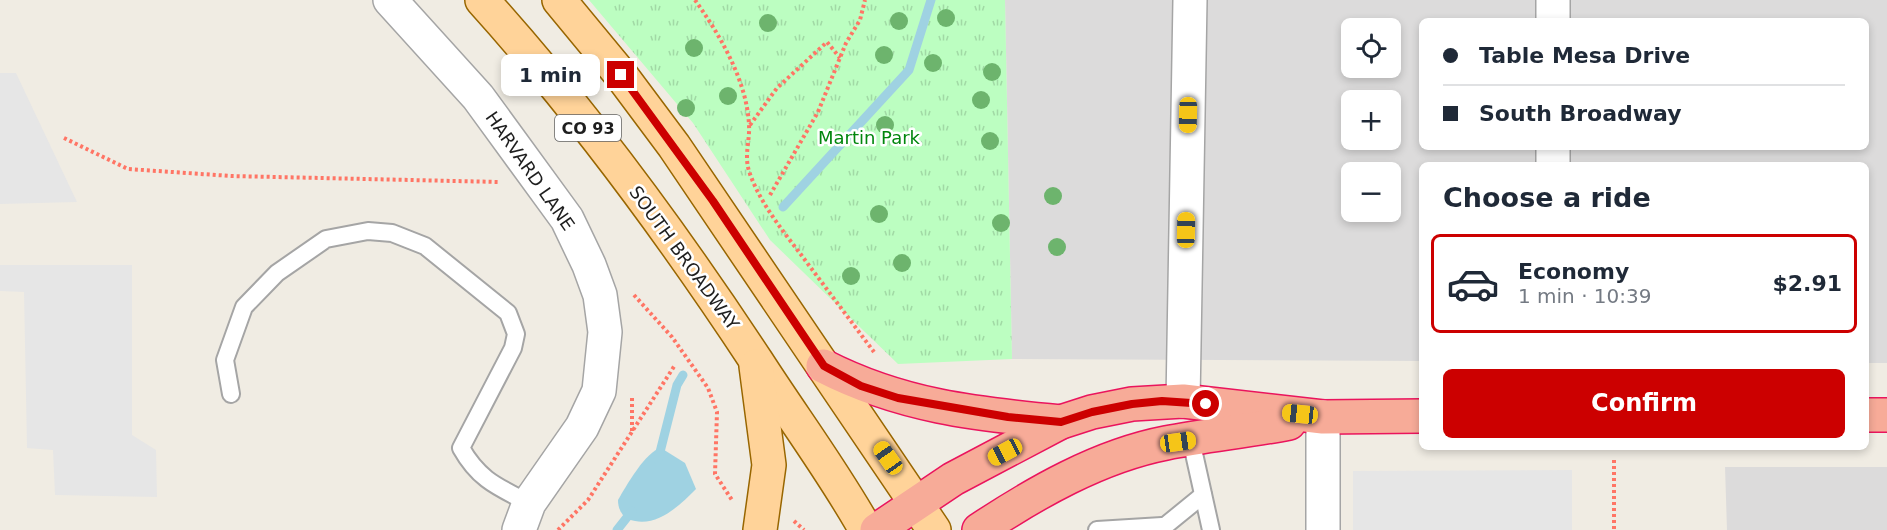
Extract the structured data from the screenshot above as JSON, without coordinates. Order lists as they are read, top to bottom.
{
  "streets": {
    "main road": ["CO 93", "SOUTH BROADWAY"],
    "street": ["HARVARD LANE"]
  },
  "parks": ["Martin Park"],
  "page": {
    "map_buttons": ["+", "−"],
    "banner": ["Table Mesa Drive", "South Broadway"],
    "bubble": "1 min",
    "heading": "Choose a ride",
    "list": [
      {
        "name": "Economy",
        "note": "1 min · 10:39",
        "value": "$2.91"
      }
    ],
    "buttons": "Confirm"
  }
}
